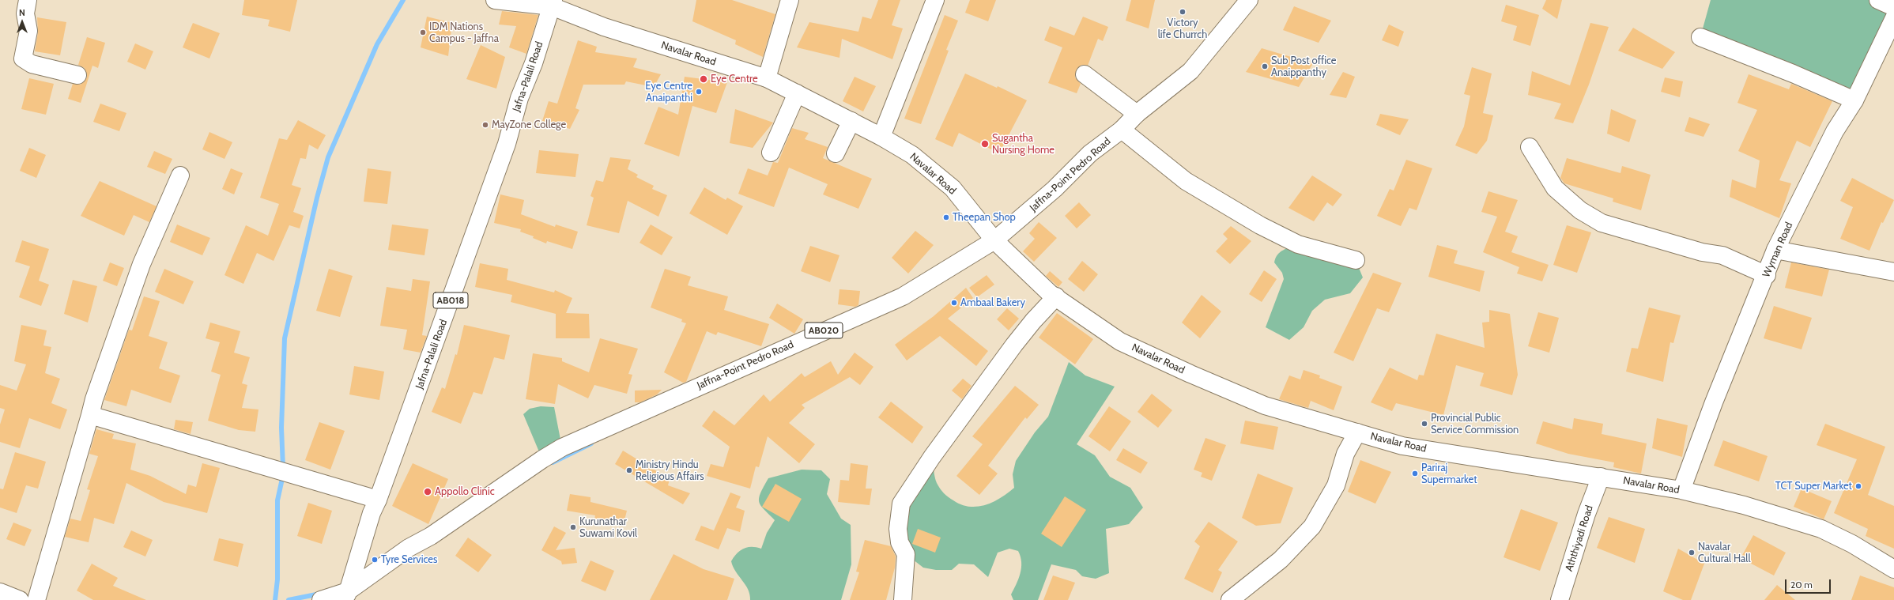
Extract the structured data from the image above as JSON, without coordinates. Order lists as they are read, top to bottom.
{
  "streets": {
    "street": [
      "Navalar Road",
      "Jafna-Palali Road",
      "Jaffna-Point Pedro Road",
      "Wyman Road",
      "AB018",
      "AB020",
      "Aththiyadi Road"
    ]
  },
  "crossings": [
    ["Navalar Road", "Jafna-Palali Road"],
    ["Navalar Road", "Jaffna-Point Pedro Road"],
    ["Navalar Road", "Wyman Road"],
    ["Navalar Road", "Aththiyadi Road"],
    ["Jafna-Palali Road", "Jaffna-Point Pedro Road"]
  ],
  "places": [
    "Victory life Churrch",
    "IDM Nations Campus - Jaffna",
    "Sub Post office Anaippanthy",
    "Eye Centre",
    "Eye Centre Anaipanthi",
    "MayZone College",
    "Sugantha Nursing Home",
    "Theepan Shop",
    "Ambaal Bakery",
    "Provincial Public Service Commission",
    "Ministry Hindu Religious Affairs",
    "Pariraj Supermarket",
    "TCT Super Market",
    "Appollo Clinic",
    "Kurunathar Suwami Kovil",
    "Navalar Cultural Hall",
    "Tyre Services"
  ],
  "scale_bar": "20 m",
  "north": "top"
}
